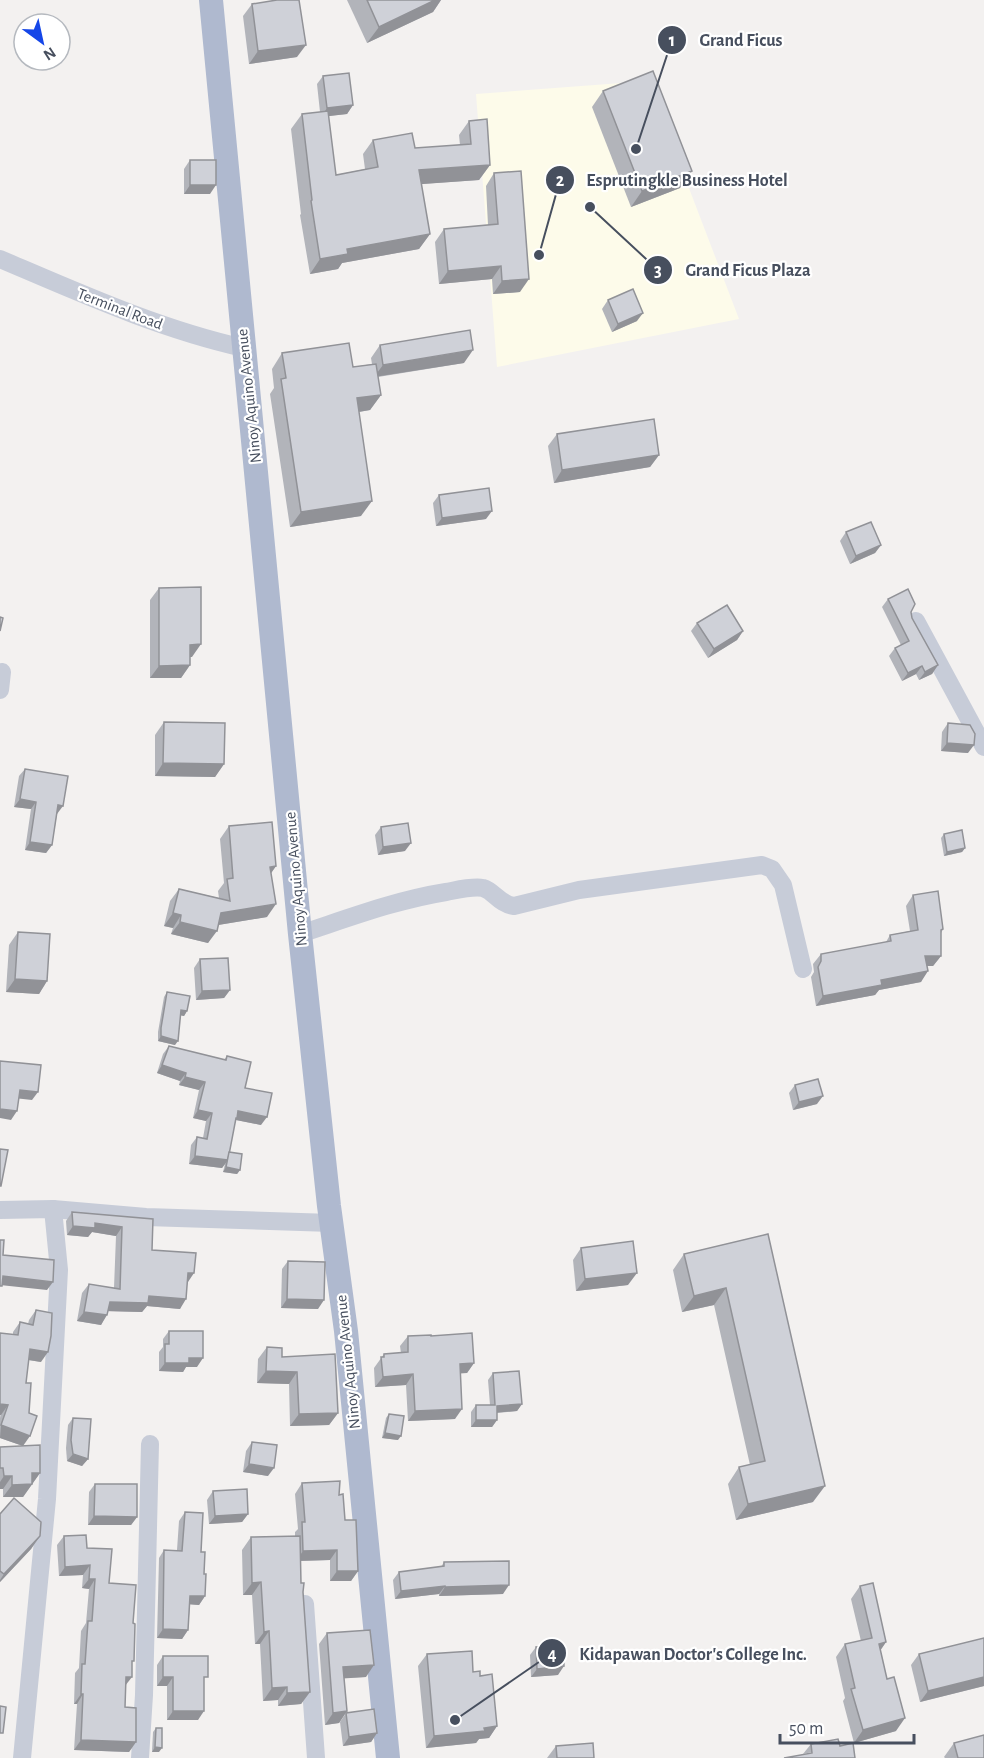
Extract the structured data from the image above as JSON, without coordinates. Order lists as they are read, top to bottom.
{
  "streets": {
    "main road": ["Ninoy Aquino Avenue"],
    "street": ["Terminal Road"]
  },
  "crossings": [
    ["Terminal Road", "Ninoy Aquino Avenue"]
  ],
  "places": [
    "Grand Ficus",
    "Grand Ficus Plaza",
    "Esprutingkle Business Hotel",
    "Kidapawan Doctor's College Inc."
  ],
  "scale_bar": "50 m",
  "north": "bottom right"
}
